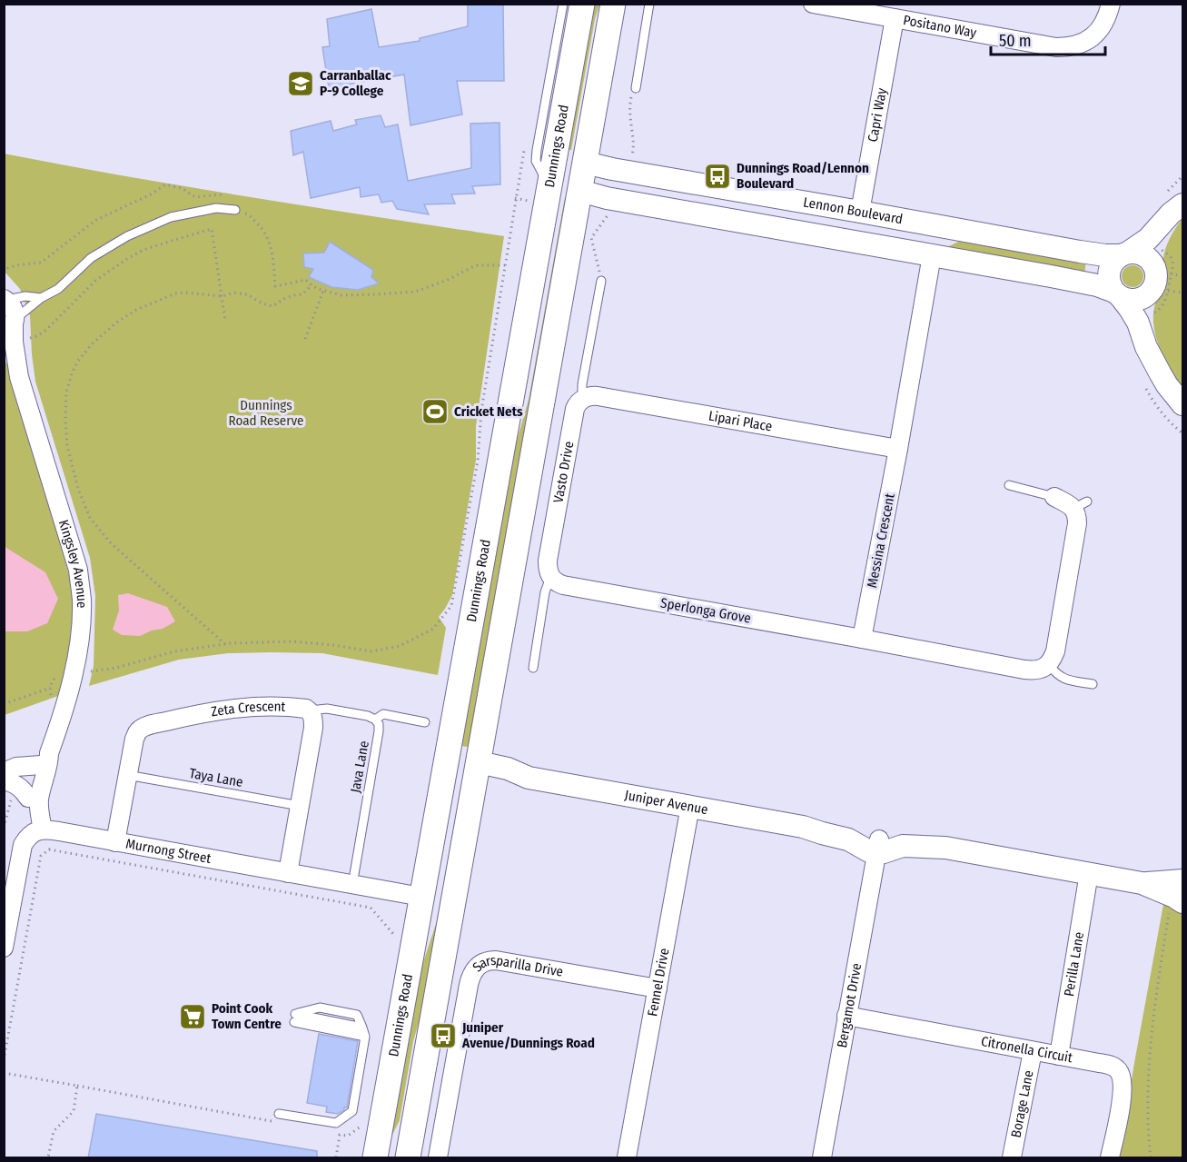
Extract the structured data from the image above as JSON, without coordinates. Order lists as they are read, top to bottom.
{
  "streets": {
    "main road": ["Dunnings Road"],
    "street": [
      "Positano Way",
      "Capri Way",
      "Lennon Boulevard",
      "Lipari Place",
      "Vasto Drive",
      "Messina Crescent",
      "Kingsley Avenue",
      "Sperlonga Grove",
      "Zeta Crescent",
      "Juniper Avenue",
      "Murnong Street",
      "Perilla Lane",
      "Sarsparilla Drive",
      "Fennel Drive",
      "Bergamot Drive",
      "Citronella Circuit",
      "Borage Lane"
    ],
    "lane": ["Java Lane", "Taya Lane"]
  },
  "crossings": [
    ["Positano Way", "Capri Way"],
    ["Capri Way", "Lennon Boulevard"],
    ["Dunnings Road", "Murnong Street"],
    ["Lipari Place", "Vasto Drive"],
    ["Lipari Place", "Messina Crescent"],
    ["Vasto Drive", "Sperlonga Grove"],
    ["Messina Crescent", "Sperlonga Grove"],
    ["Kingsley Avenue", "Murnong Street"],
    ["Zeta Crescent", "Taya Lane"],
    ["Zeta Crescent", "Murnong Street"],
    ["Java Lane", "Murnong Street"],
    ["Juniper Avenue", "Fennel Drive"],
    ["Juniper Avenue", "Bergamot Drive"],
    ["Perilla Lane", "Citronella Circuit"],
    ["Sarsparilla Drive", "Fennel Drive"],
    ["Bergamot Drive", "Citronella Circuit"],
    ["Citronella Circuit", "Borage Lane"]
  ],
  "parks": ["Dunnings Road Reserve"],
  "places": {
    "school or university": ["Carranballac P-9 College"],
    "bus stop": ["Dunnings Road/Lennon Boulevard", "Juniper Avenue/Dunnings Road"],
    "sports": ["Cricket Nets"],
    "supermarket": ["Point Cook Town Centre"]
  },
  "scale_bar": "50 m"
}
